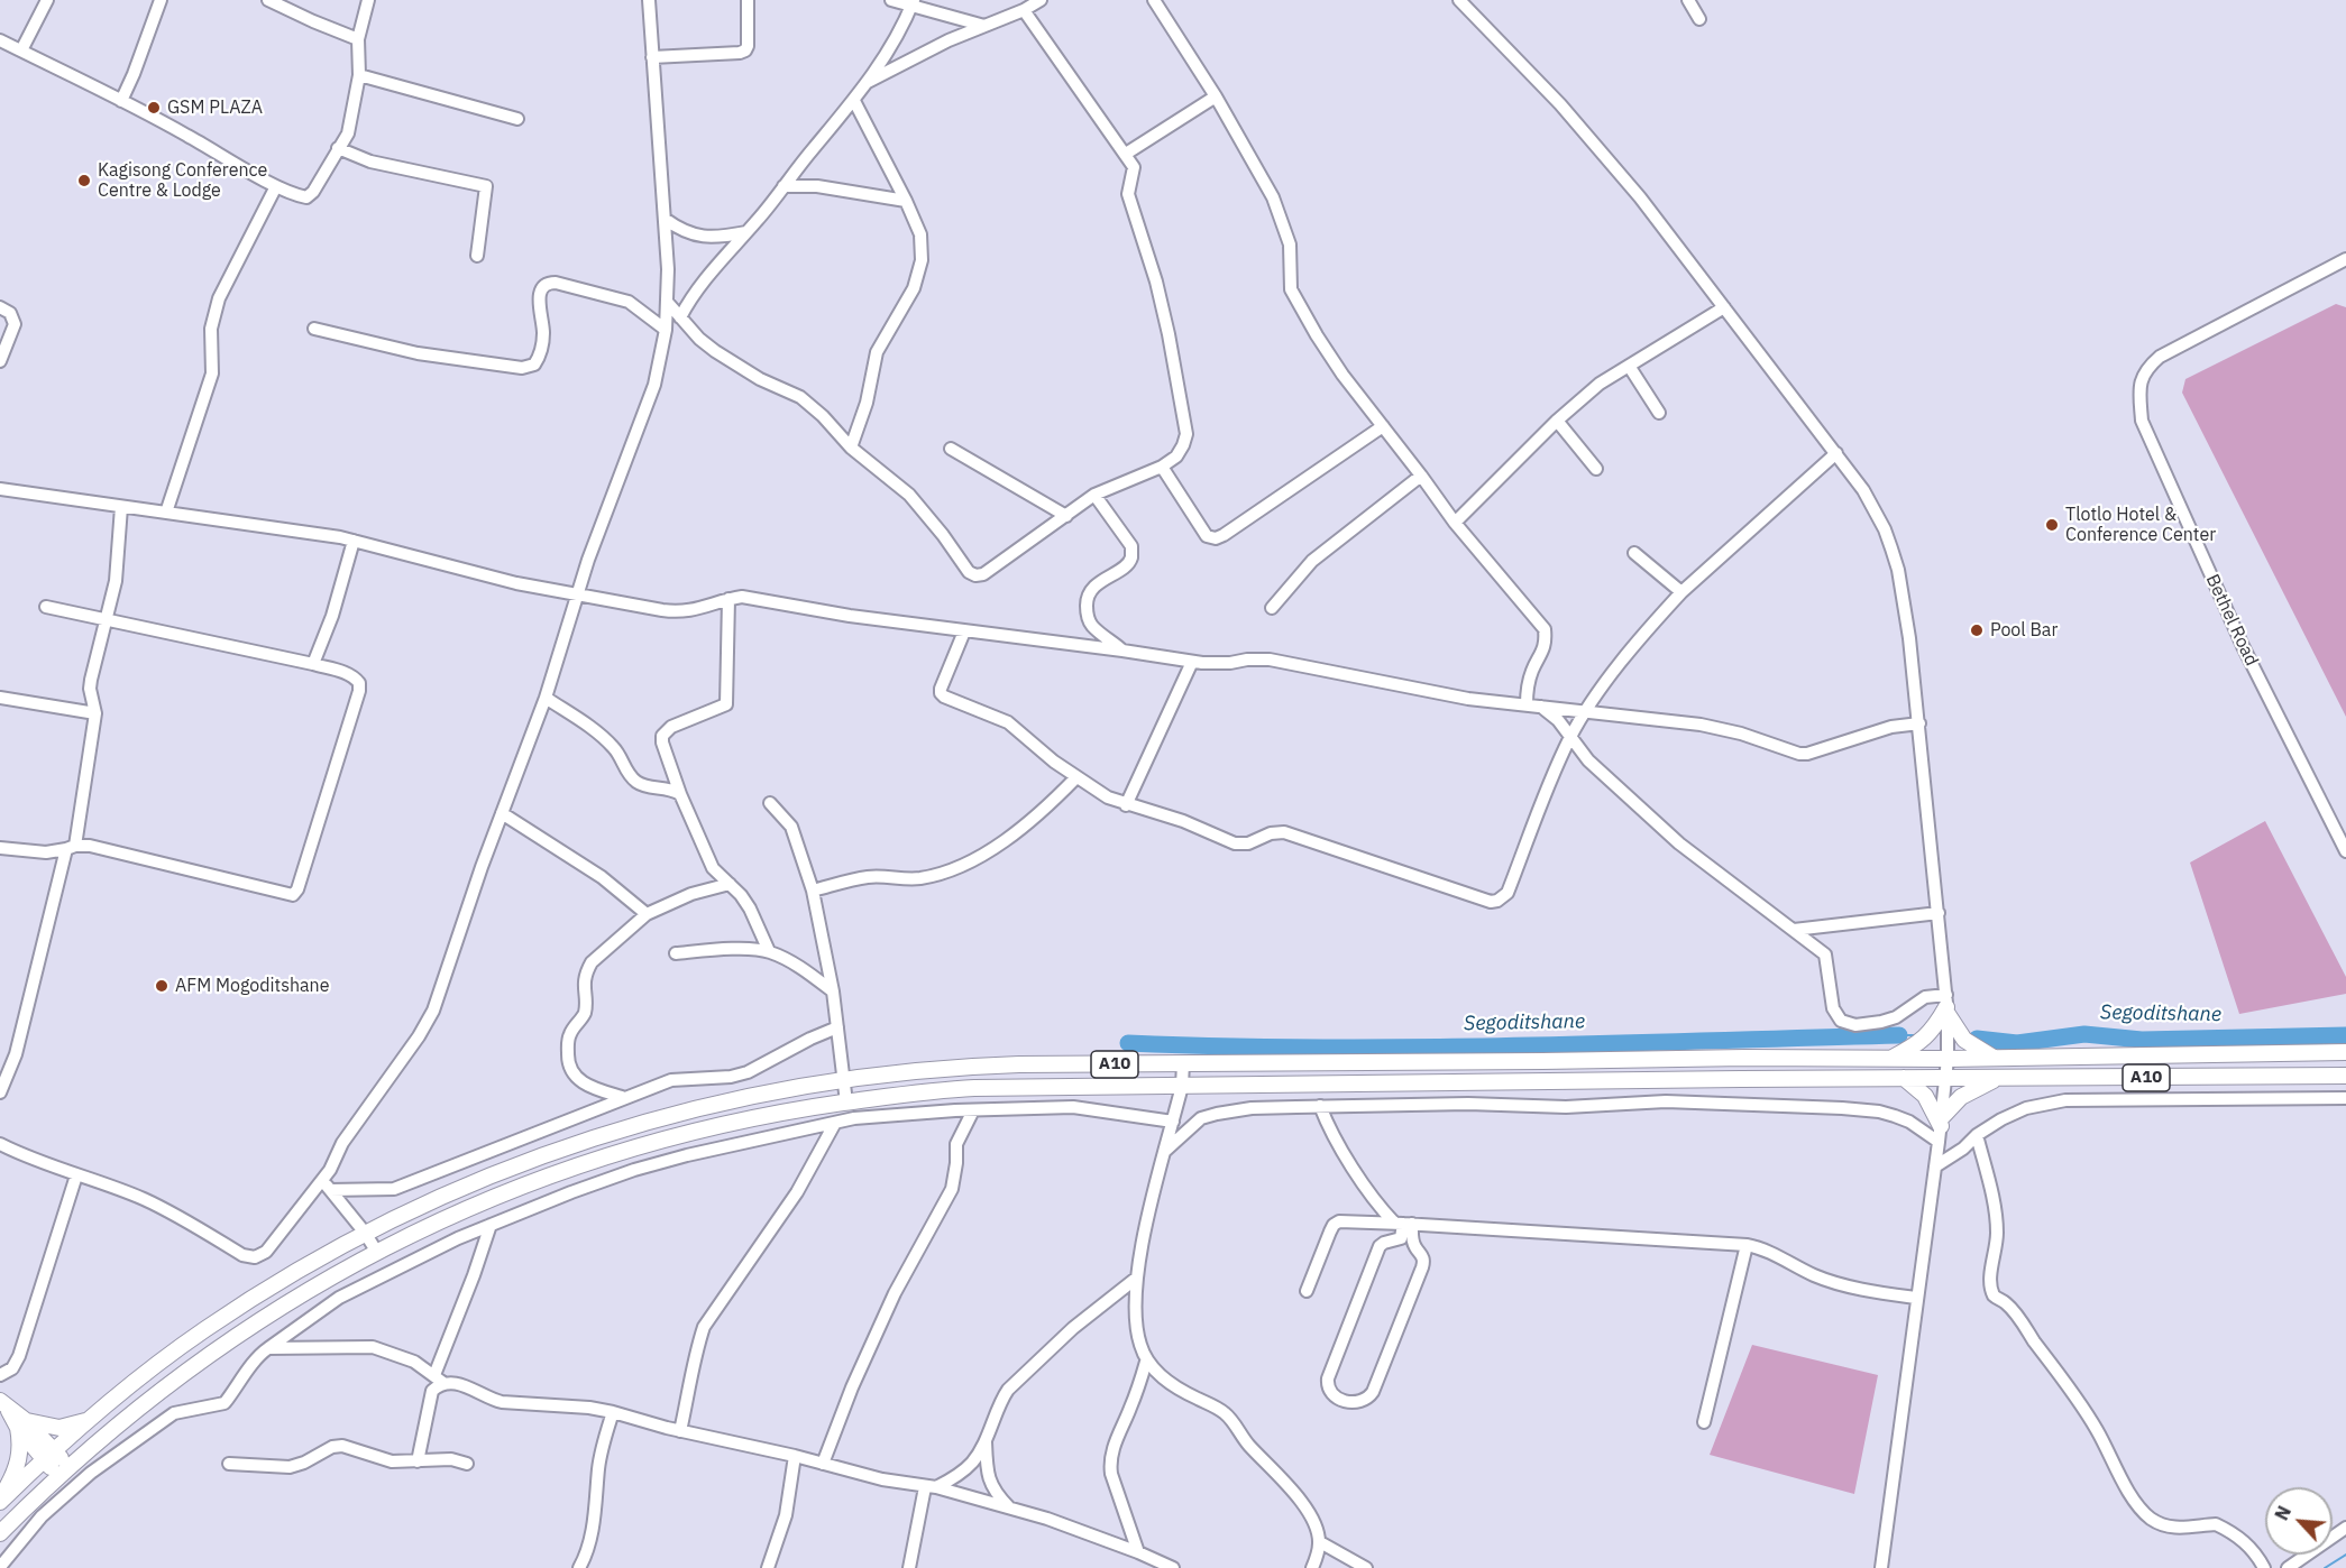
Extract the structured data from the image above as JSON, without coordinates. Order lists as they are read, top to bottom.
{
  "streets": {
    "main road": ["A10"],
    "street": ["Bethel Road"]
  },
  "water": ["Segoditshane"],
  "places": [
    "GSM PLAZA",
    "Kagisong Conference Centre & Lodge",
    "Tlotlo Hotel & Conference Center",
    "Pool Bar",
    "AFM Mogoditshane"
  ],
  "north": "top left"
}
